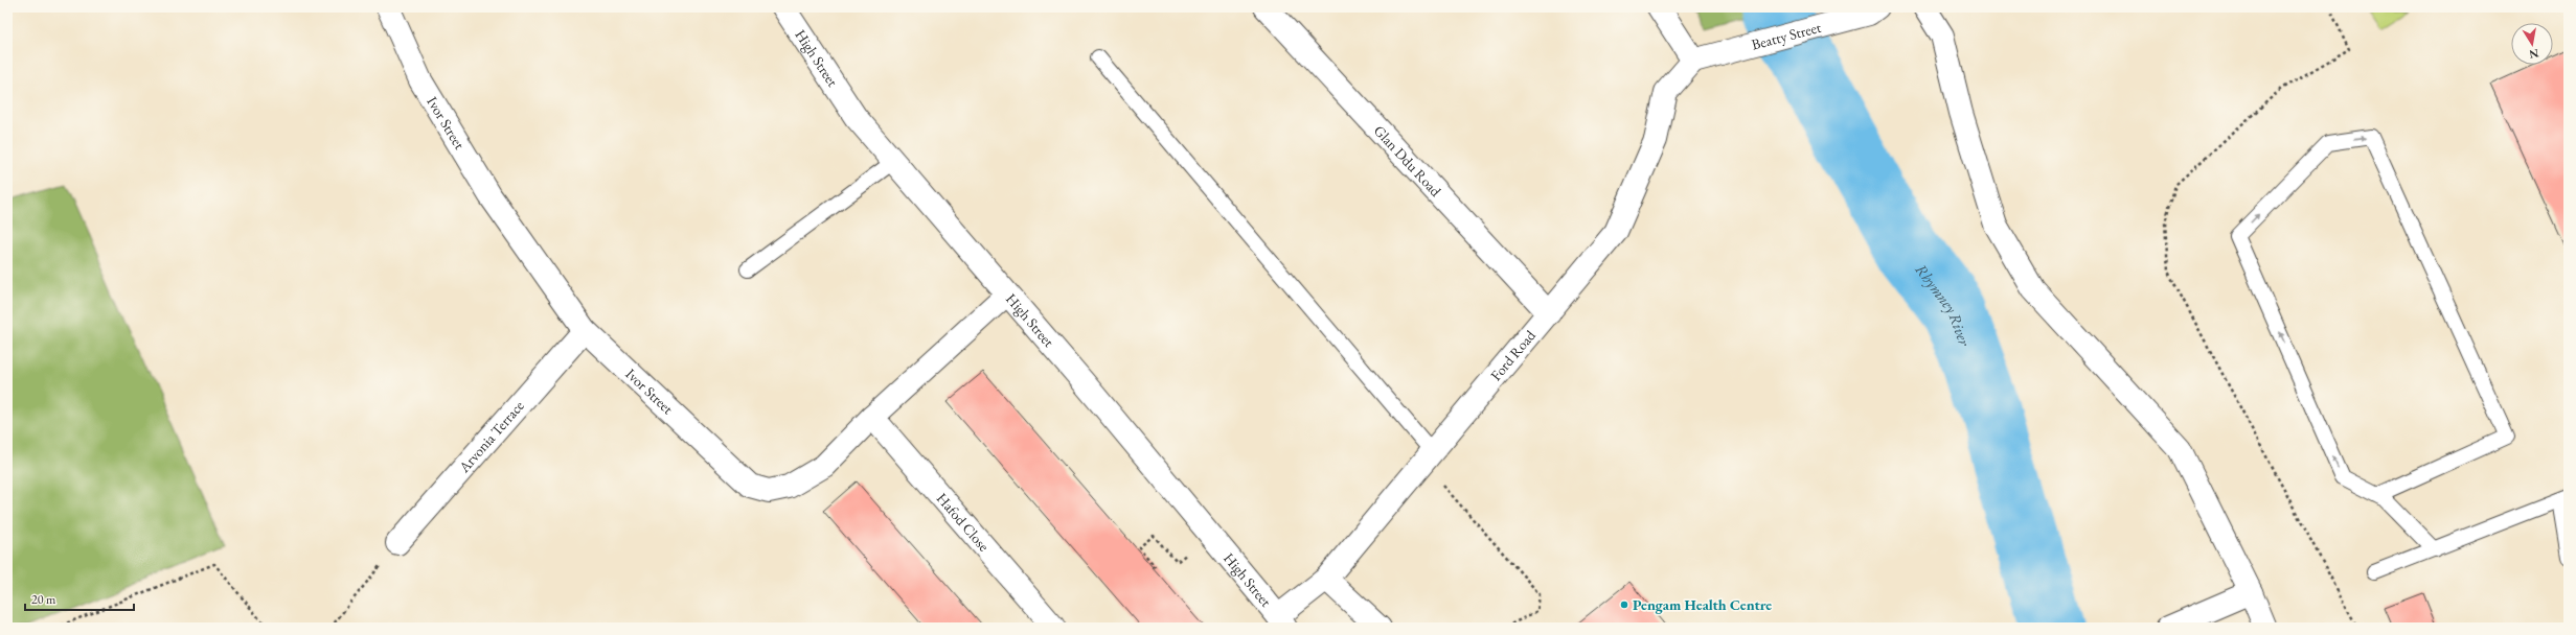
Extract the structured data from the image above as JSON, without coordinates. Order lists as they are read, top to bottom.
{
  "streets": {
    "street": [
      "Beatty Street",
      "High Street",
      "Ivor Street",
      "Glan Ddu Road",
      "Ford Road",
      "Arvonia Terrace",
      "Hafod Close"
    ]
  },
  "crossings": [
    ["Beatty Street", "Ford Road"],
    ["High Street", "Ivor Street"],
    ["High Street", "Ford Road"],
    ["Ivor Street", "Arvonia Terrace"],
    ["Ivor Street", "Hafod Close"],
    ["Glan Ddu Road", "Ford Road"]
  ],
  "water": ["Rhymney River"],
  "places": ["Pengam Health Centre"],
  "scale_bar": "20 m",
  "north": "bottom"
}
